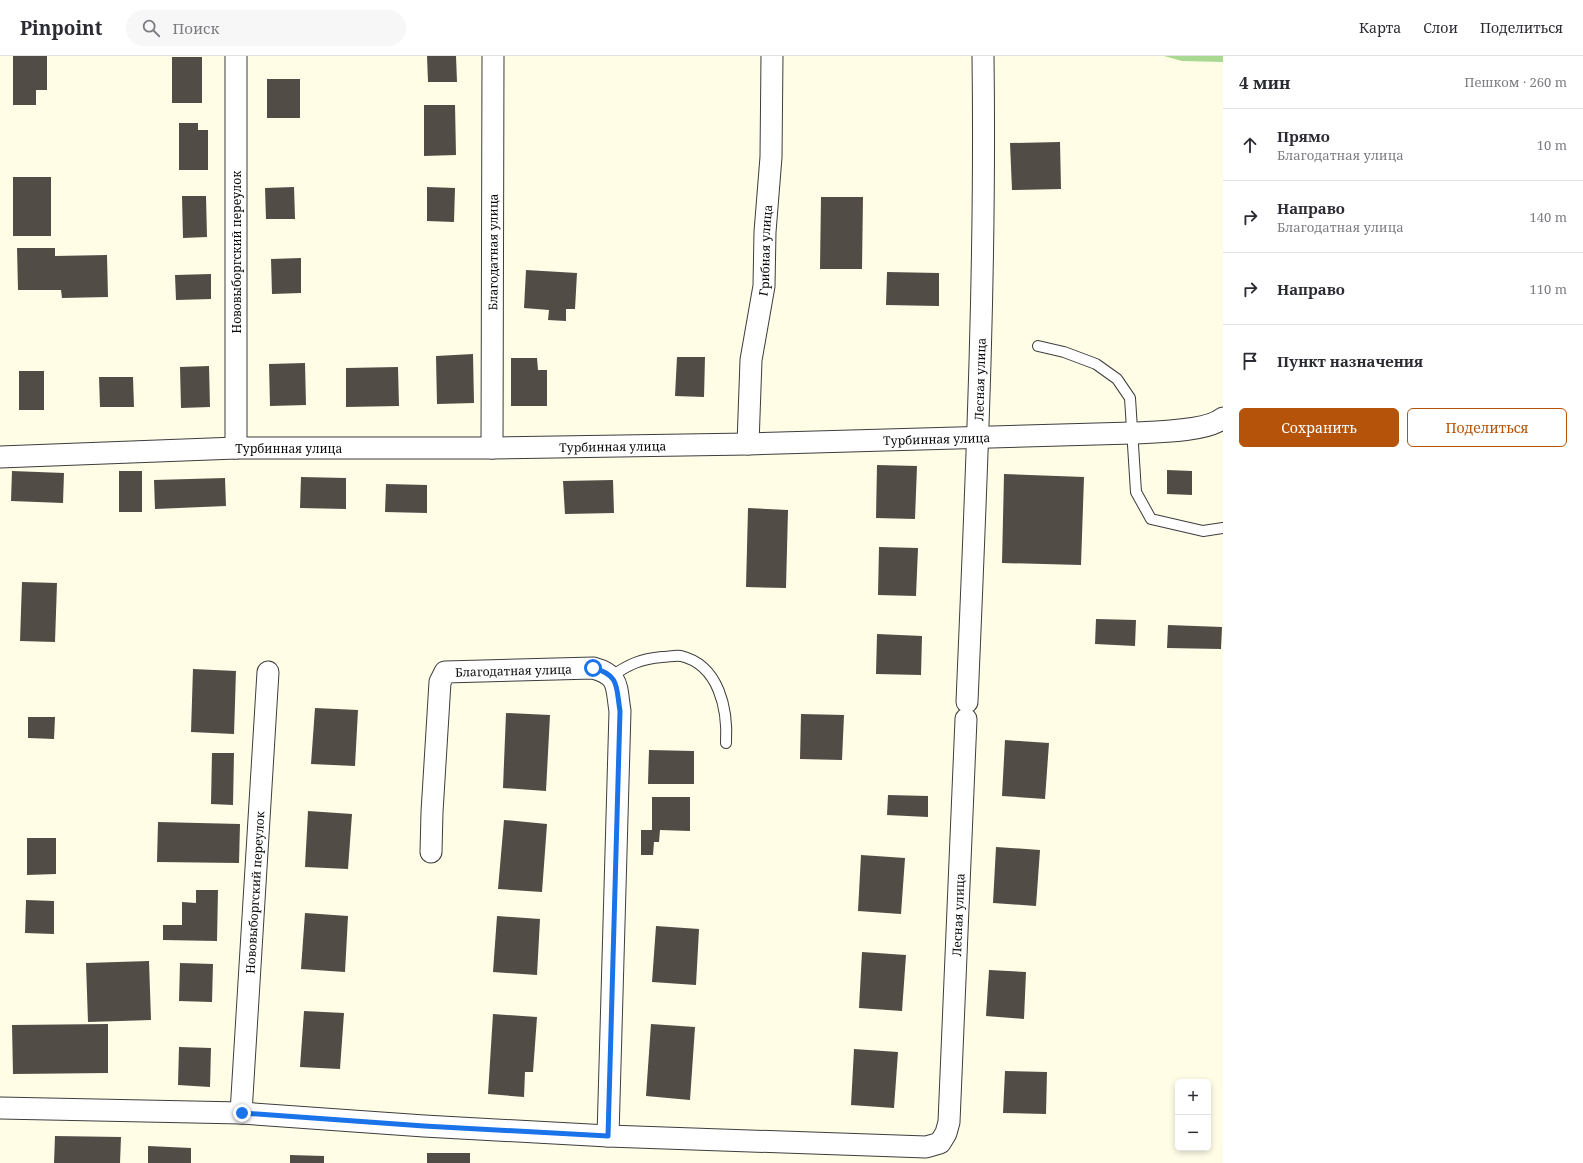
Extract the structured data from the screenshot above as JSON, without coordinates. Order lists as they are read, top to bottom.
{
  "streets": {
    "street": [
      "Грибная улица",
      "Нововыборгский переулок",
      "Благодатная улица",
      "Лесная улица",
      "Турбинная улица"
    ]
  },
  "crossings": [
    ["Грибная улица", "Турбинная улица"],
    ["Нововыборгский переулок", "Лесная улица"],
    ["Нововыборгский переулок", "Турбинная улица"],
    ["Благодатная улица", "Турбинная улица"],
    ["Лесная улица", "Турбинная улица"]
  ],
  "page": {
    "header": "Pinpoint",
    "search": "Поиск",
    "nav": ["Карта", "Слои", "Поделиться"],
    "heading": ["4 мин", "Пешком · 260 m"],
    "list": [
      ["Прямо", "Благодатная улица", "10 m"],
      ["Направо", "Благодатная улица", "140 m"],
      ["Направо", "110 m"],
      "Пункт назначения"
    ],
    "buttons": ["Сохранить", "Поделиться"],
    "map_buttons": ["+", "−"]
  }
}
